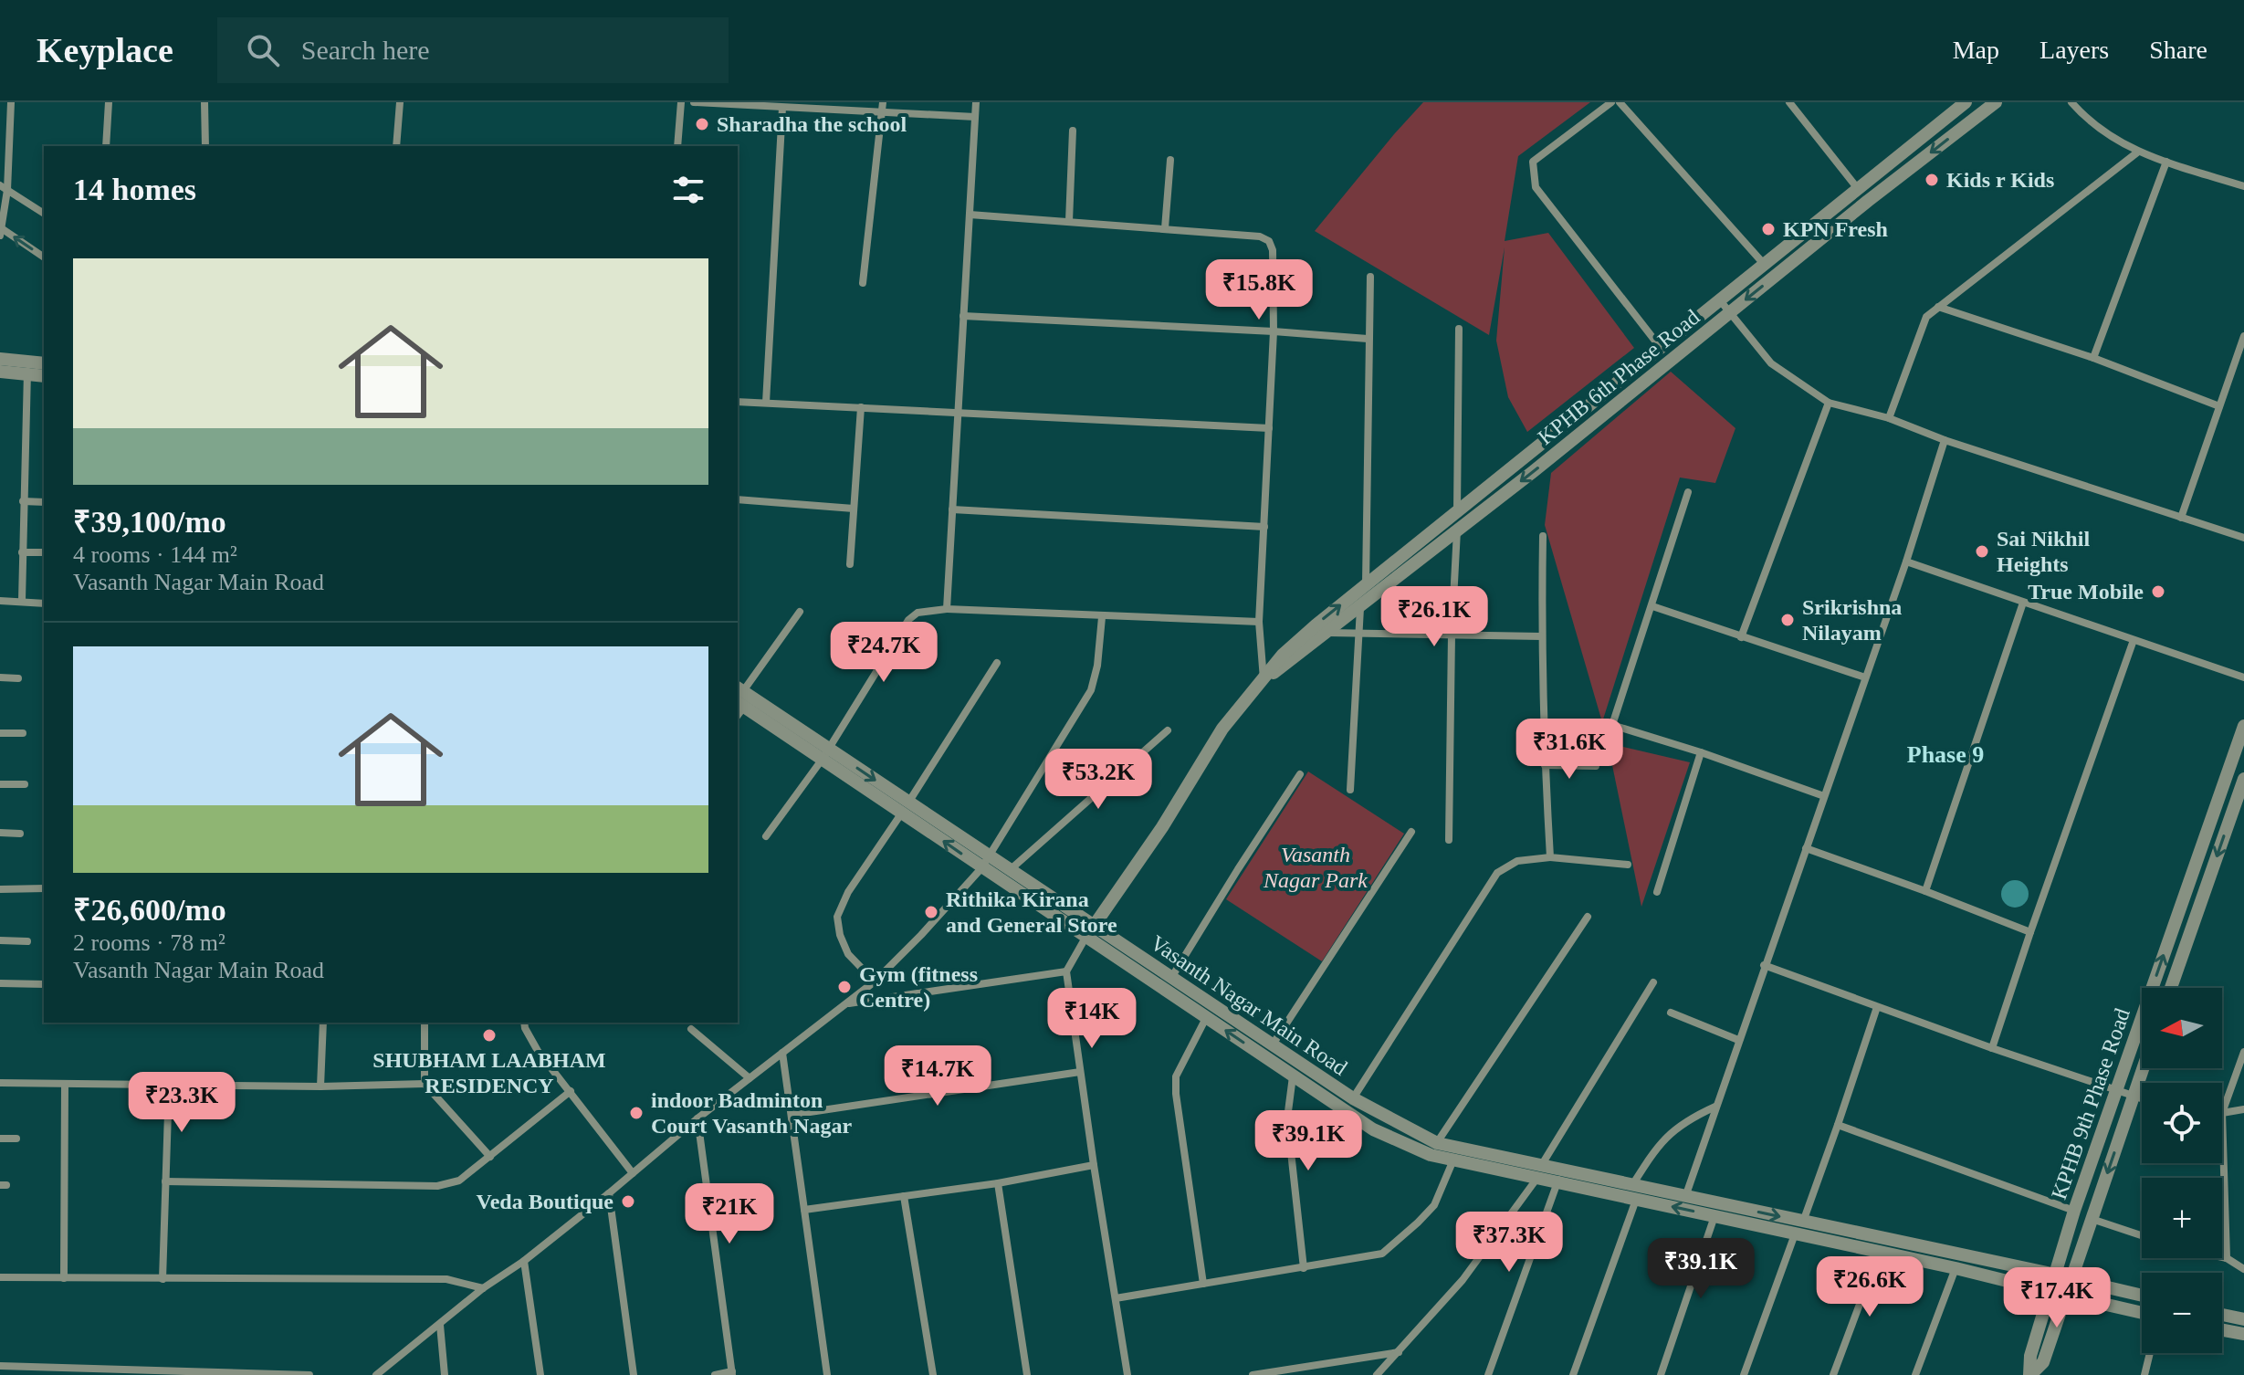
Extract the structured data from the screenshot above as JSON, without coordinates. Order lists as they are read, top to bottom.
{
  "streets": {
    "street": ["KPHB 6th Phase Road", "Vasanth Nagar Main Road", "KPHB 9th Phase Road"]
  },
  "crossings": [
    ["KPHB 6th Phase Road", "Vasanth Nagar Main Road"],
    ["Vasanth Nagar Main Road", "KPHB 9th Phase Road"]
  ],
  "districts": ["Phase 9"],
  "parks": ["Vasanth Nagar Park"],
  "places": [
    "Sharadha the school",
    "Kids r Kids",
    "KPN Fresh",
    "Sai Nikhil Heights",
    "True Mobile",
    "Srikrishna Nilayam",
    "Rithika Kirana and General Store",
    "Gym (fitness Centre)",
    "SHUBHAM LAABHAM RESIDENCY",
    "indoor Badminton Court Vasanth Nagar",
    "Veda Boutique"
  ],
  "north": "left",
  "page": {
    "header": "Keyplace",
    "search": "Search here",
    "nav": ["Map", "Layers", "Share"],
    "heading": "14 homes",
    "list": [
      {
        "name": "₹39,100/mo",
        "note": "4 rooms · 144 m² · Vasanth Nagar Main Road"
      },
      {
        "name": "₹26,600/mo",
        "note": "2 rooms · 78 m² · Vasanth Nagar Main Road"
      }
    ],
    "price": [
      "₹15.8K",
      "₹26.1K",
      "₹24.7K",
      "₹31.6K",
      "₹53.2K",
      "₹14K",
      "₹14.7K",
      "₹23.3K",
      "₹39.1K",
      "₹21K",
      "₹37.3K",
      "₹39.1K",
      "₹26.6K",
      "₹17.4K"
    ],
    "map_buttons": ["+", "−"]
  }
}
